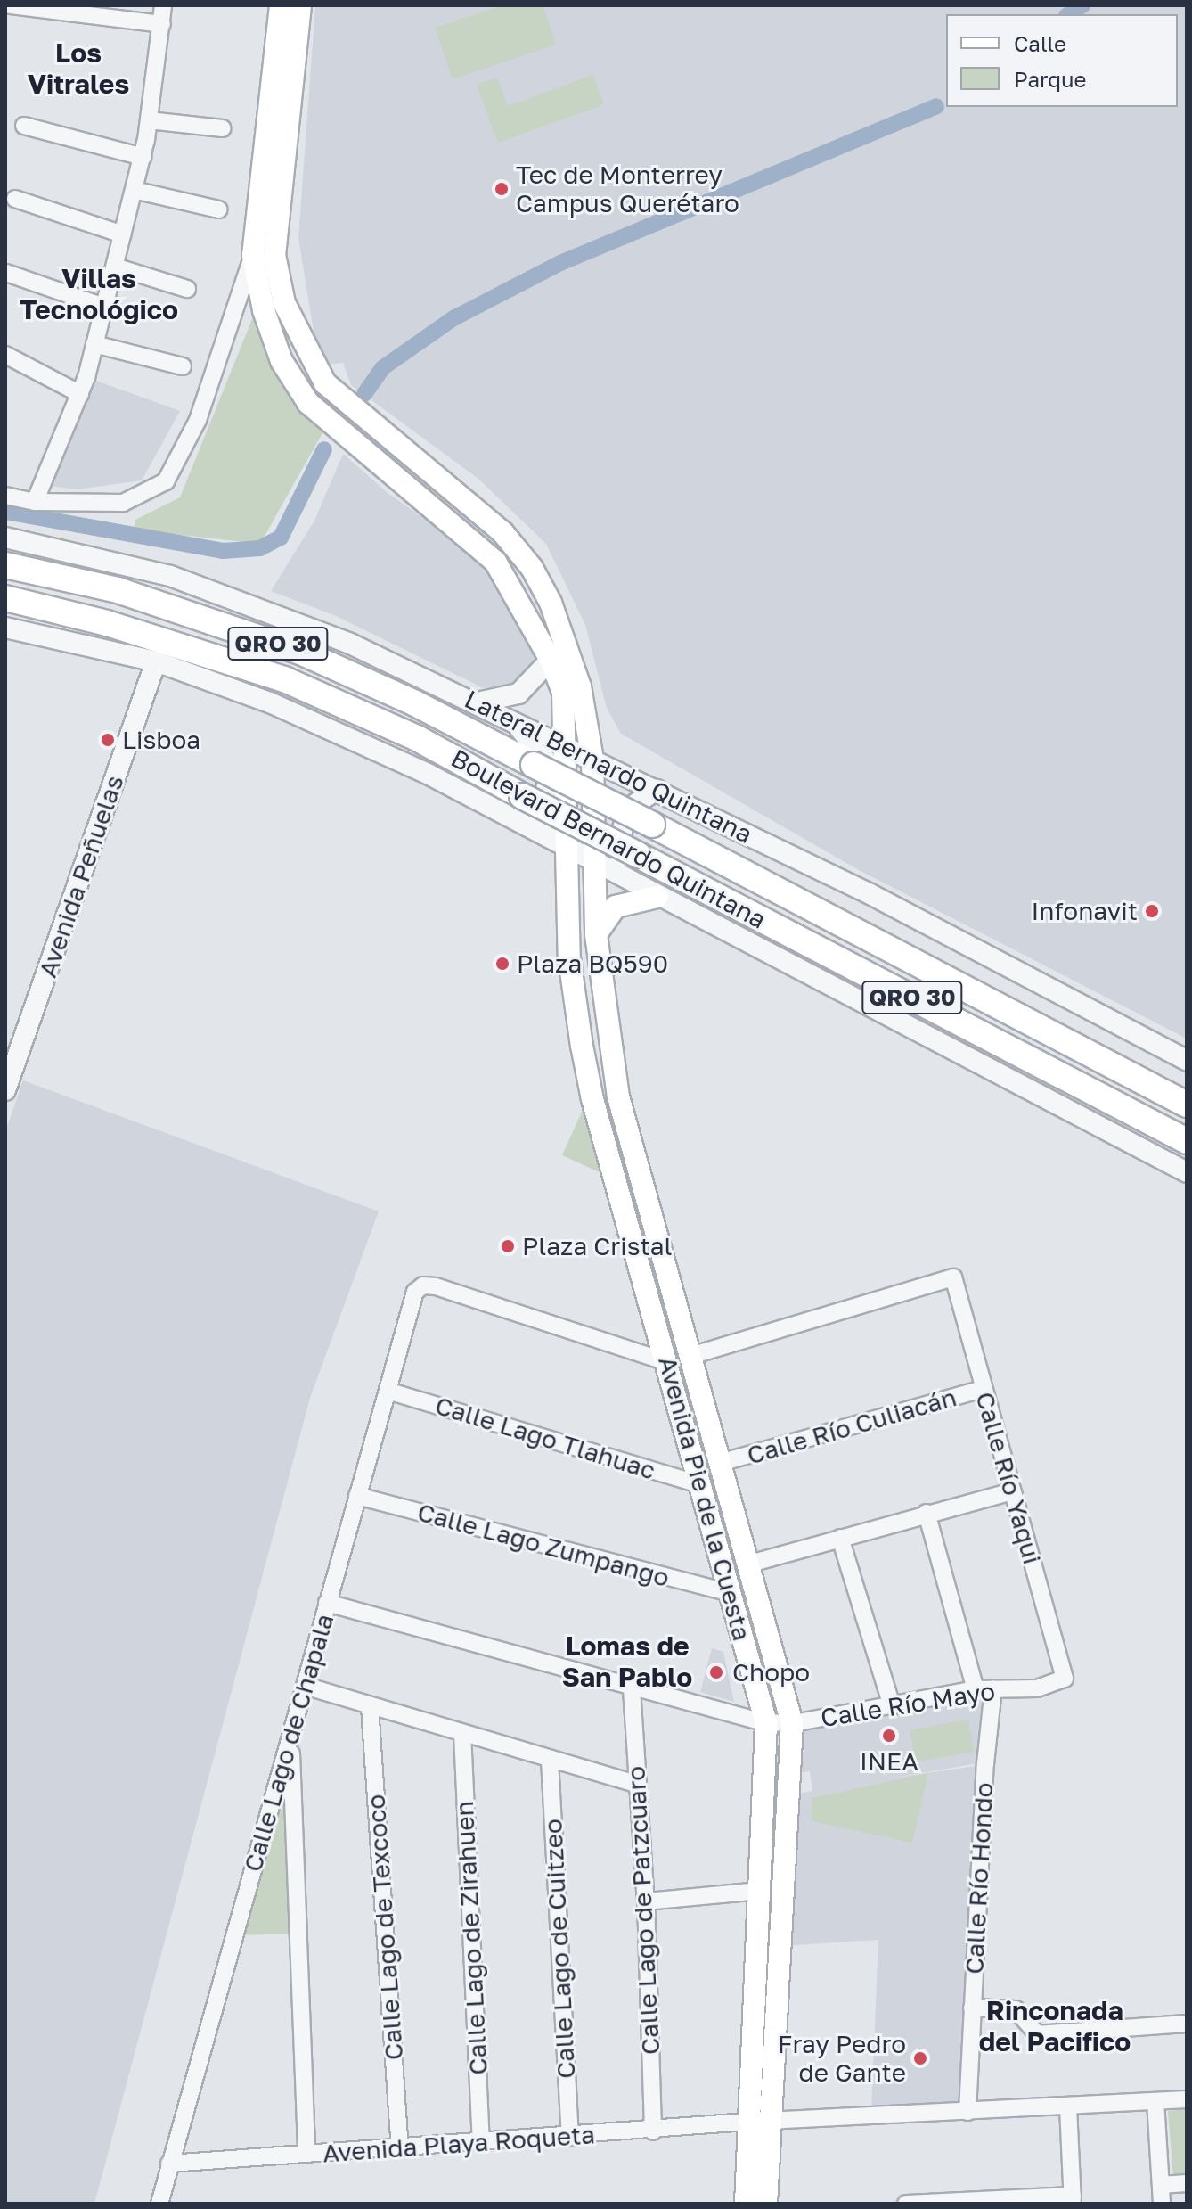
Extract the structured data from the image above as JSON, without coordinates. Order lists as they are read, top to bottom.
{
  "streets": {
    "main road": ["QRO 30", "Boulevard Bernardo Quintana", "Avenida Pie de la Cuesta"],
    "street": [
      "Lateral Bernardo Quintana",
      "Avenida Peñuelas",
      "Calle Río Culiacán",
      "Calle Lago Tlahuac",
      "Calle Río Yaqui",
      "Calle Lago Zumpango",
      "Calle Río Mayo",
      "Calle Lago de Chapala",
      "Calle Río Hondo",
      "Calle Lago de Patzcuaro",
      "Calle Lago de Texcoco",
      "Calle Lago de Zirahuen",
      "Calle Lago de Cuitzeo",
      "Avenida Playa Roqueta"
    ]
  },
  "crossings": [
    ["Lateral Bernardo Quintana", "Avenida Pie de la Cuesta"],
    ["Calle Río Culiacán", "Calle Río Yaqui"],
    ["Calle Río Culiacán", "Avenida Pie de la Cuesta"],
    ["Calle Lago Tlahuac", "Avenida Pie de la Cuesta"],
    ["Calle Lago Tlahuac", "Calle Lago de Chapala"],
    ["Calle Río Yaqui", "Avenida Pie de la Cuesta"],
    ["Calle Río Yaqui", "Calle Río Mayo"],
    ["Avenida Pie de la Cuesta", "Calle Lago Zumpango"],
    ["Avenida Pie de la Cuesta", "Calle Río Mayo"],
    ["Avenida Pie de la Cuesta", "Calle Lago de Chapala"],
    ["Avenida Pie de la Cuesta", "Avenida Playa Roqueta"],
    ["Calle Lago Zumpango", "Calle Lago de Chapala"],
    ["Calle Río Mayo", "Calle Lago de Chapala"],
    ["Calle Río Mayo", "Calle Río Hondo"],
    ["Calle Río Mayo", "Calle Lago de Patzcuaro"],
    ["Calle Lago de Chapala", "Avenida Playa Roqueta"],
    ["Calle Lago de Patzcuaro", "Avenida Playa Roqueta"],
    ["Calle Lago de Texcoco", "Avenida Playa Roqueta"],
    ["Calle Lago de Zirahuen", "Avenida Playa Roqueta"],
    ["Calle Lago de Cuitzeo", "Avenida Playa Roqueta"]
  ],
  "districts": [
    "Los Vitrales",
    "Villas Tecnológico",
    "Lomas de San Pablo",
    "Rinconada del Pacifico"
  ],
  "places": [
    "Tec de Monterrey Campus Querétaro",
    "Lisboa",
    "Infonavit",
    "Plaza BQ590",
    "Plaza Cristal",
    "Chopo",
    "INEA",
    "Fray Pedro de Gante"
  ],
  "legend": ["Calle", "Parque"]
}
